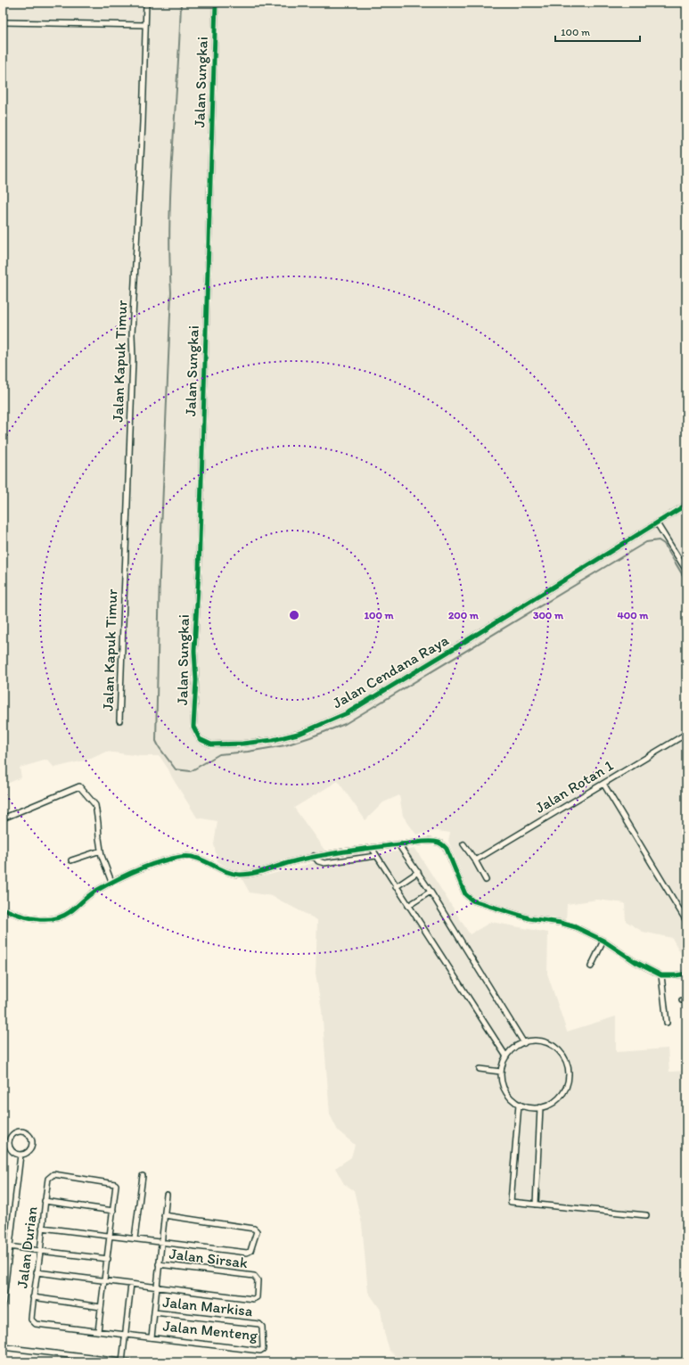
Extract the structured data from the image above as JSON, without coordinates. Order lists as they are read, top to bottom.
{
  "streets": {
    "street": [
      "Jalan Sungkai",
      "Jalan Kapuk Timur",
      "Jalan Cendana Raya",
      "Jalan Rotan 1",
      "Jalan Durian",
      "Jalan Sirsak",
      "Jalan Markisa",
      "Jalan Menteng"
    ]
  },
  "crossings": [
    ["Jalan Sungkai", "Jalan Cendana Raya"],
    ["Jalan Markisa", "Jalan Menteng"]
  ],
  "scale_bar": "100 m",
  "rings": [
    "100 m",
    "200 m",
    "300 m",
    "400 m"
  ]
}
